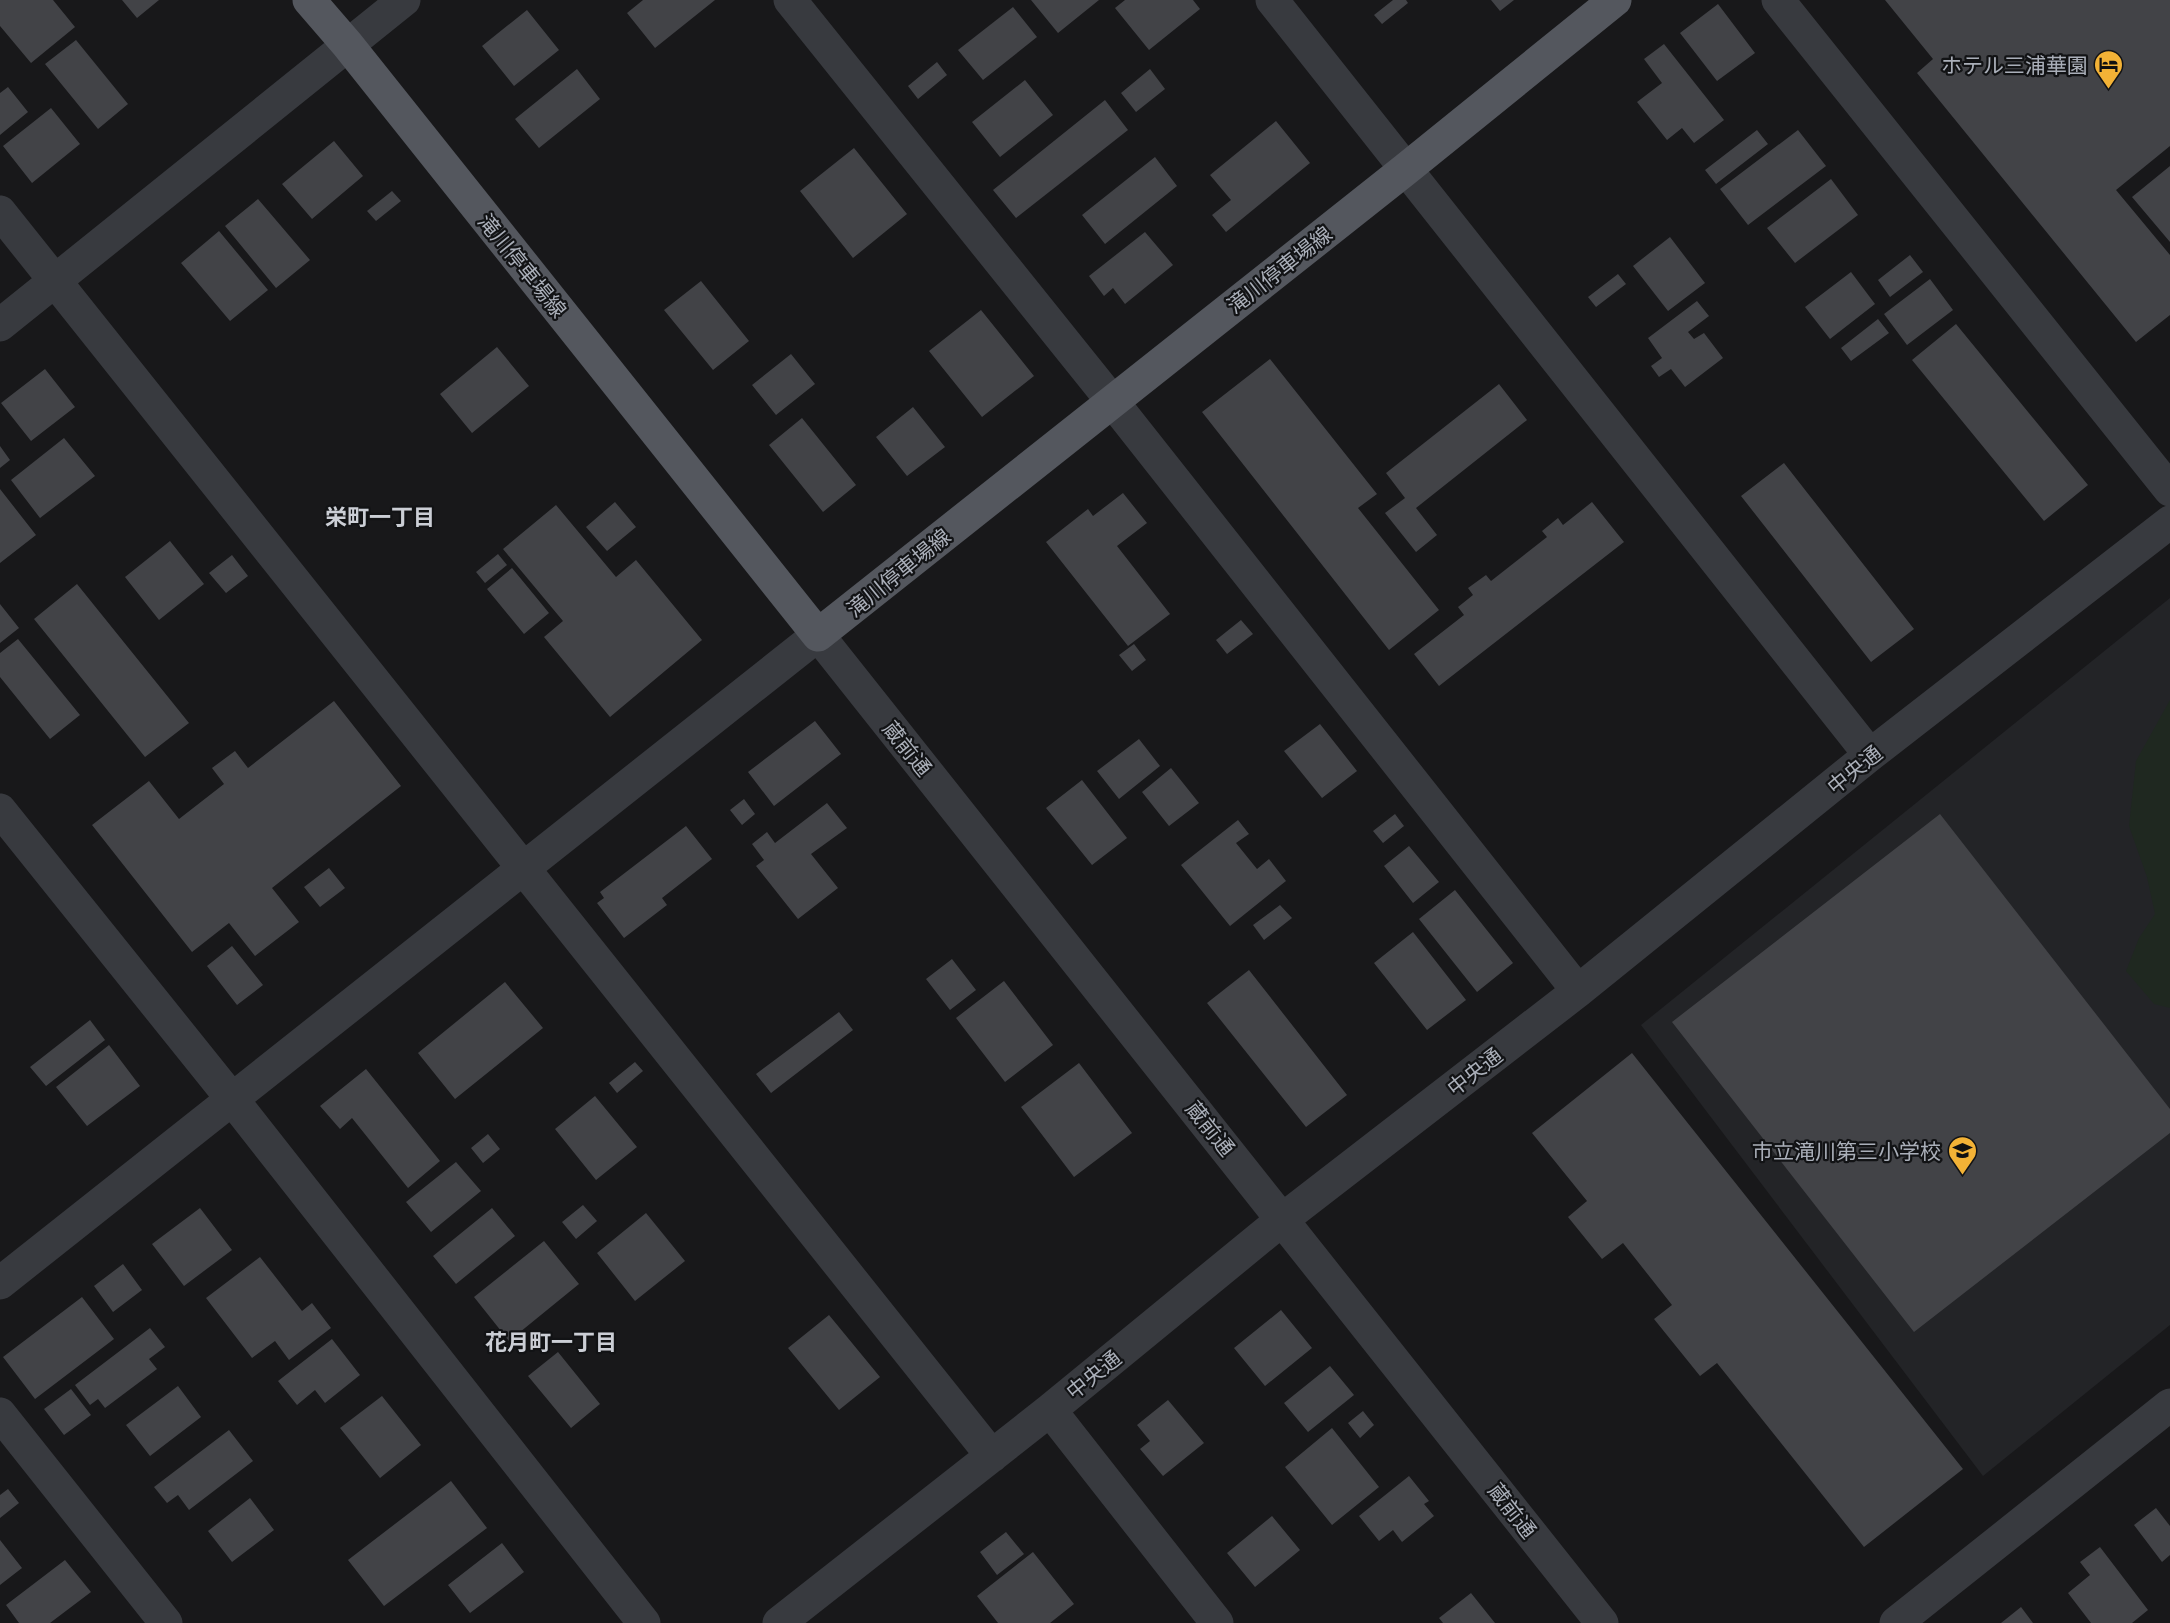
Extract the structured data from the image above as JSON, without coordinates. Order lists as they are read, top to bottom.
{
  "streets": {
    "main road": ["滝川停車場線"],
    "street": ["蔵前通", "中央通"]
  },
  "crossings": [
    ["滝川停車場線", "蔵前通"],
    ["蔵前通", "中央通"]
  ],
  "districts": ["栄町一丁目", "花月町一丁目"],
  "places": {
    "hotel": ["ホテル三浦華園"],
    "school or university": ["市立滝川第三小学校"]
  }
}
